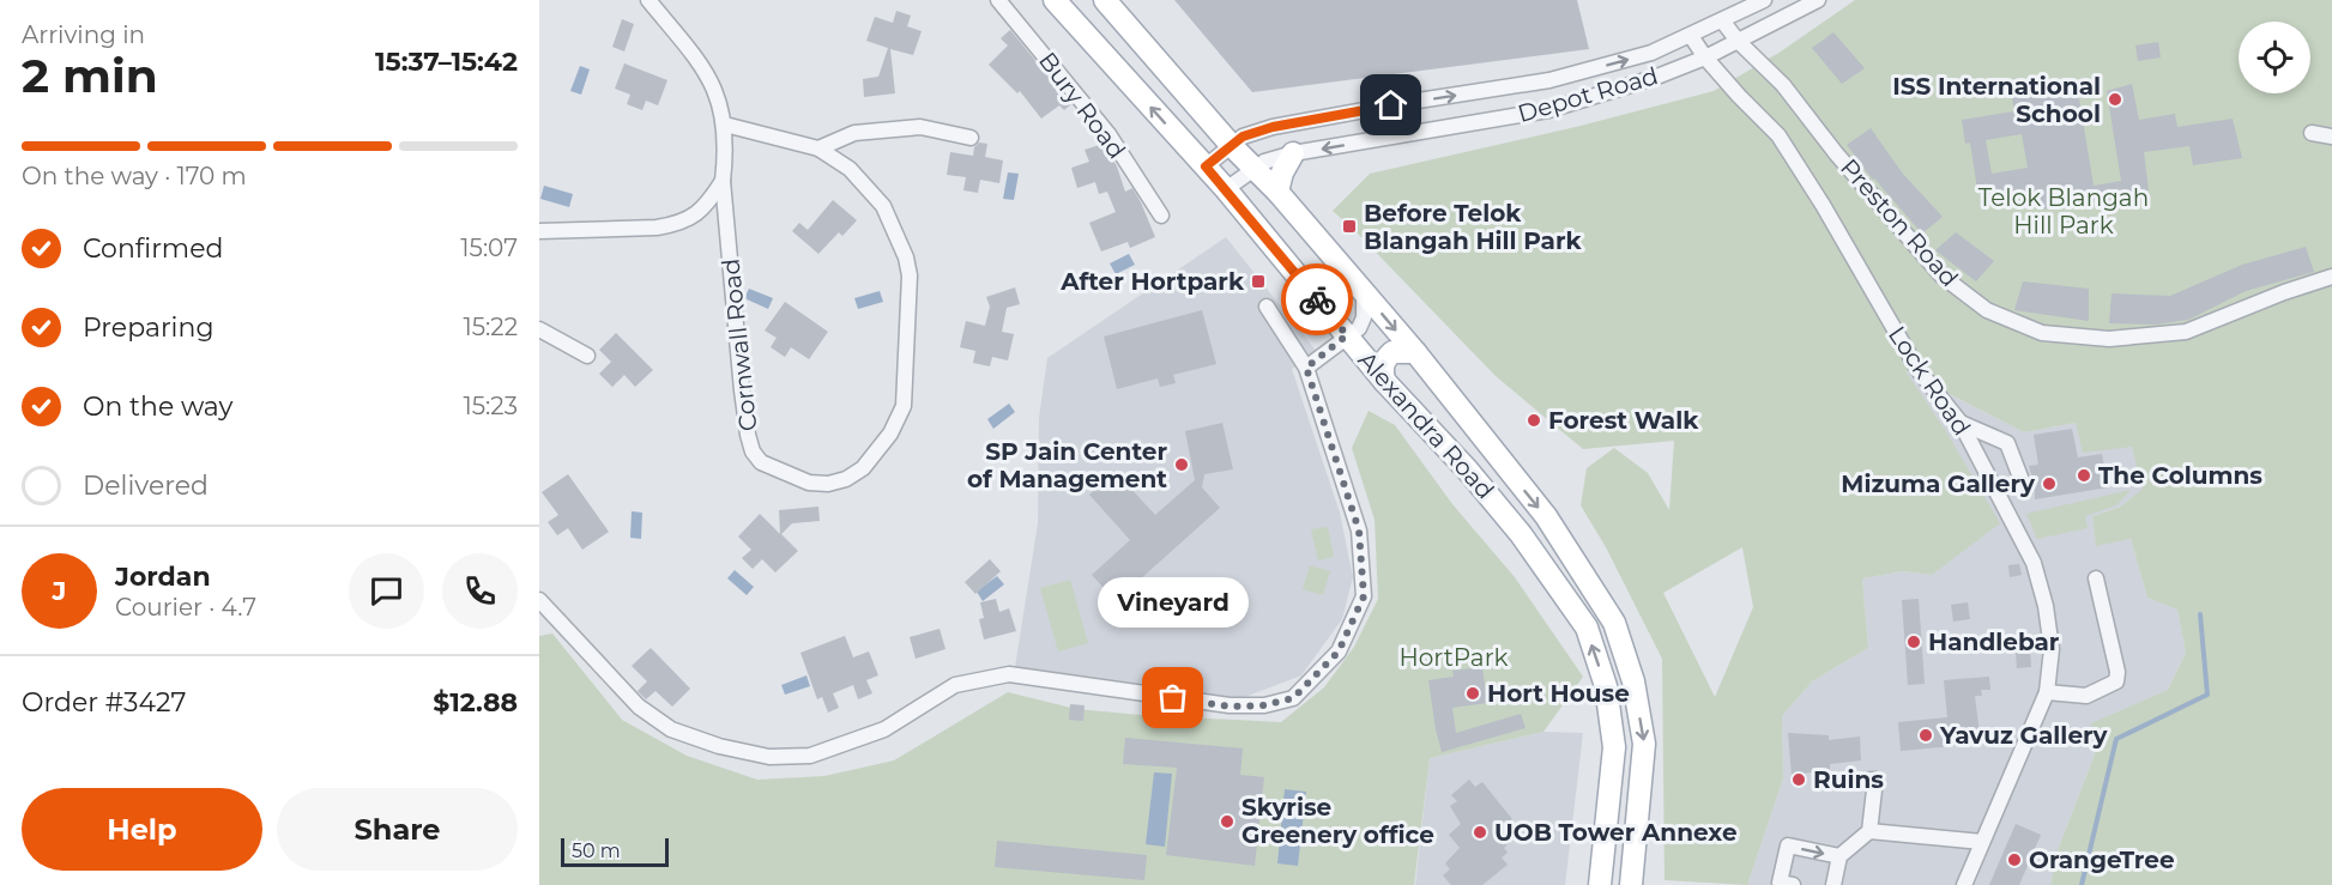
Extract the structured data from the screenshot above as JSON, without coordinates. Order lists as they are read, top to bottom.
{
  "streets": {
    "main road": ["Alexandra Road"],
    "street": [
      "Depot Road",
      "Bury Road",
      "Preston Road",
      "Cornwall Road",
      "Lock Road"
    ]
  },
  "crossings": [
    ["Depot Road", "Preston Road"],
    ["Depot Road", "Lock Road"],
    ["Depot Road", "Alexandra Road"]
  ],
  "parks": ["Telok Blangah Hill Park", "HortPark"],
  "places": {
    "other": [
      "ISS International School",
      "Forest Walk",
      "SP Jain Center of Management",
      "The Columns",
      "Mizuma Gallery",
      "Handlebar",
      "Hort House",
      "Vineyard",
      "Yavuz Gallery",
      "Ruins",
      "Skyrise Greenery office",
      "UOB Tower Annexe",
      "OrangeTree"
    ],
    "transit": ["Before Telok Blangah Hill Park", "After Hortpark"]
  },
  "scale_bar": "50 m",
  "page": {
    "heading": ["2 min", "Arriving in", "15:37–15:42"],
    "panel": [
      "Jordan",
      "Courier · 4.7",
      "Order #3427",
      "$12.88"
    ],
    "bar": "On the way · 170 m",
    "list": [
      ["Confirmed", "15:07"],
      ["Preparing", "15:22"],
      ["On the way", "15:23"],
      "Delivered"
    ],
    "round": "J",
    "bubble": "Vineyard",
    "buttons": ["Help", "Share"],
    "scale": "50 m"
  }
}
